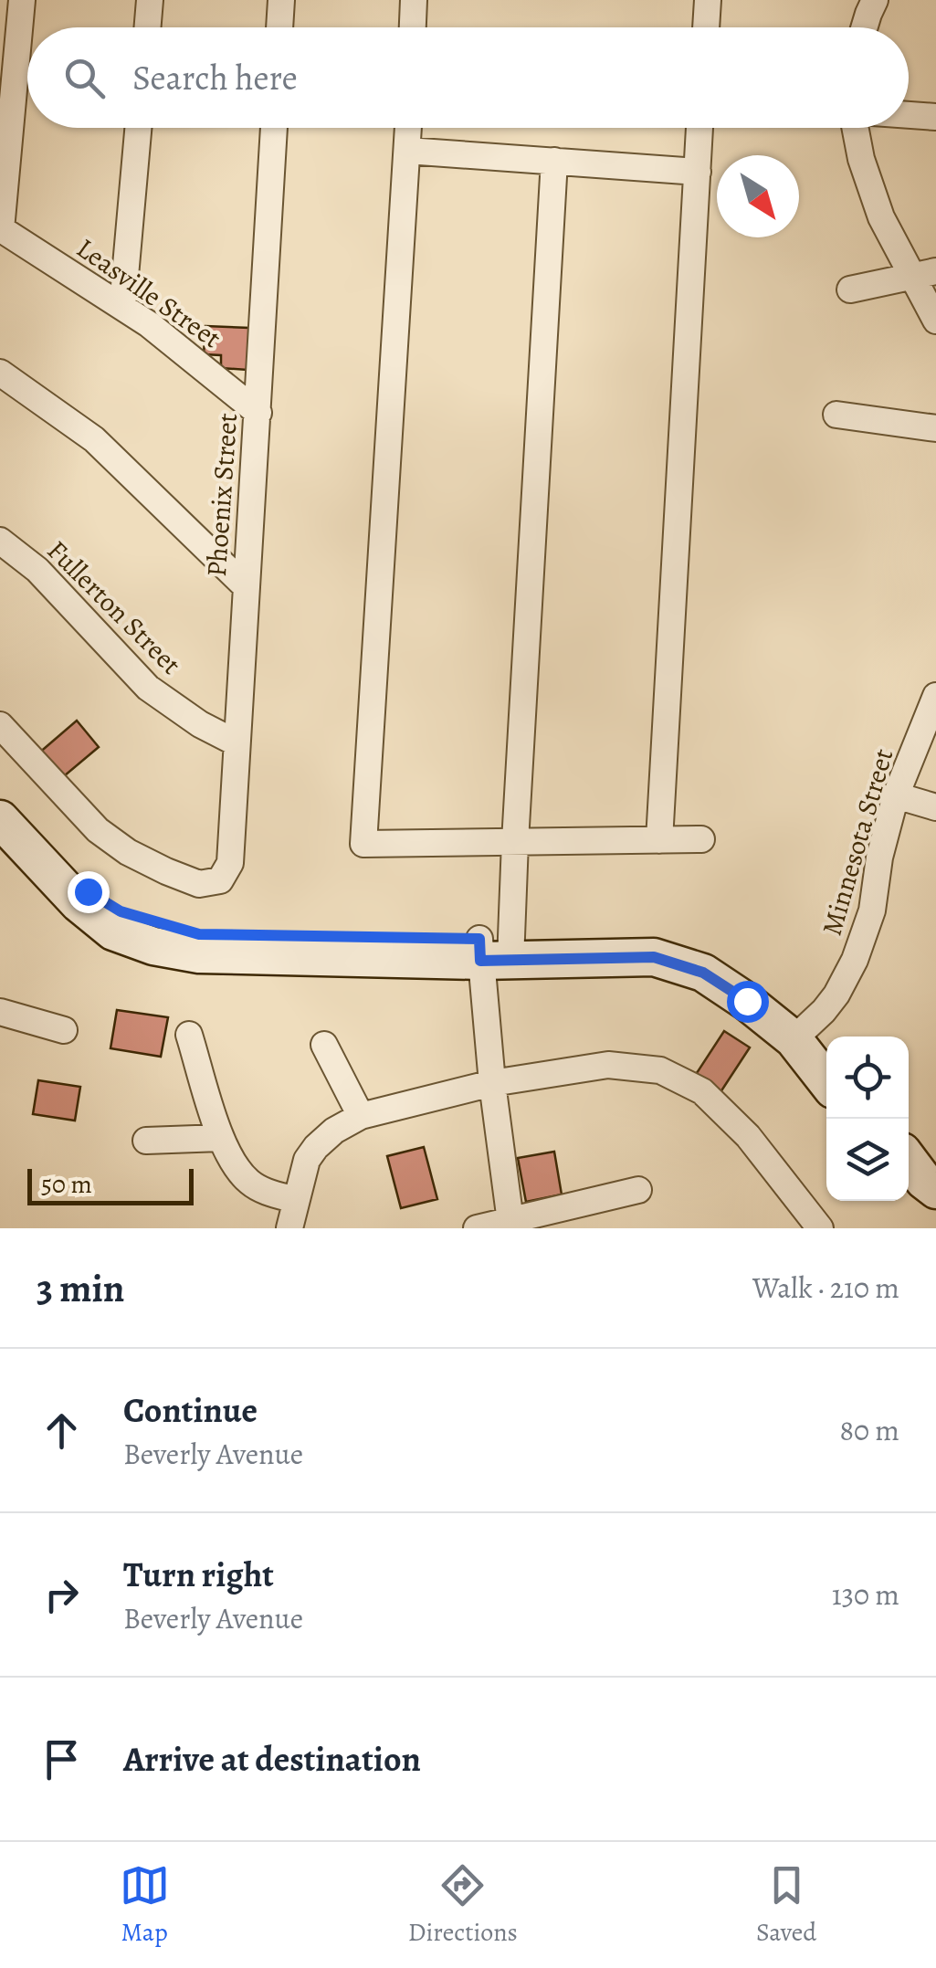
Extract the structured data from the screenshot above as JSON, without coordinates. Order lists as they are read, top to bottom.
{
  "streets": {
    "street": [
      "Leasville Street",
      "Phoenix Street",
      "Fullerton Street",
      "Minnesota Street"
    ]
  },
  "crossings": [
    ["Leasville Street", "Phoenix Street"],
    ["Phoenix Street", "Fullerton Street"]
  ],
  "scale_bar": "50 m",
  "north": "bottom right",
  "page": {
    "search": "Search here",
    "scale": "50 m",
    "heading": ["3 min", "Walk · 210 m"],
    "list": [
      ["Continue", "Beverly Avenue", "80 m"],
      ["Turn right", "Beverly Avenue", "130 m"],
      "Arrive at destination"
    ],
    "nav": ["Map", "Directions", "Saved"]
  }
}
